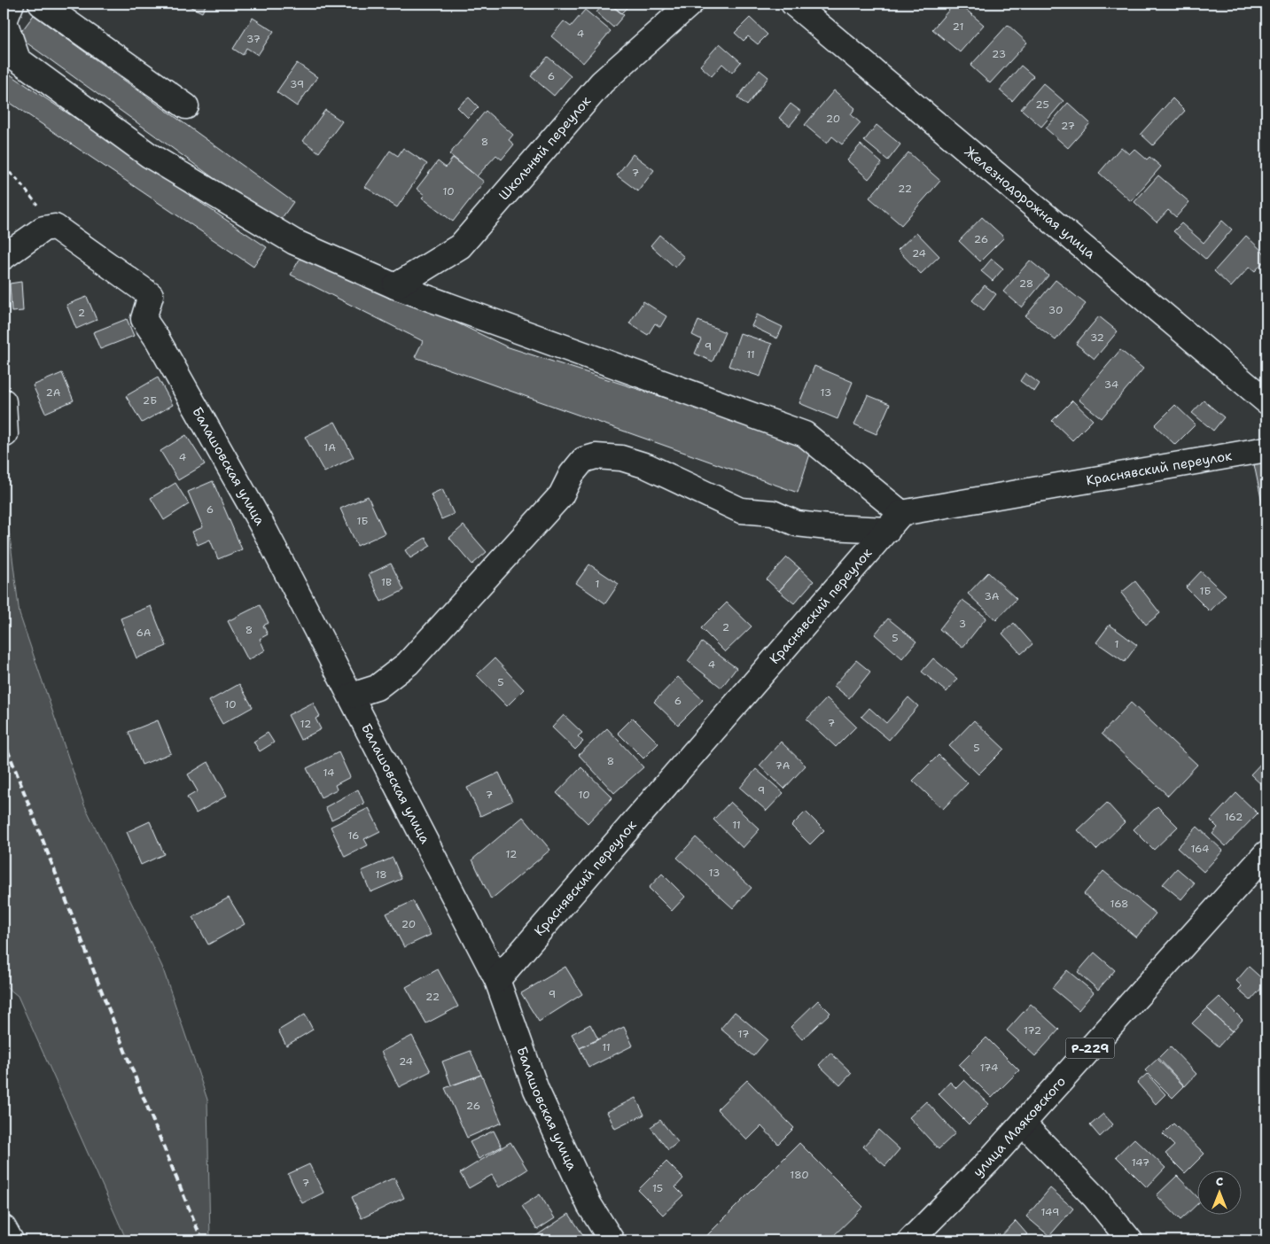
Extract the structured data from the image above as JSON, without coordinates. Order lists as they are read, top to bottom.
{
  "streets": {
    "street": [
      "Школьный переулок",
      "Железнодорожная улица",
      "Балашовская улица",
      "Краснявский переулок",
      "Р-229",
      "улица Маяковского"
    ]
  },
  "crossings": [
    ["Балашовская улица", "Краснявский переулок"]
  ],
  "house_numbers": [
    "21",
    "4",
    "37",
    "23",
    "6",
    "39",
    "25",
    "20",
    "27",
    "8",
    "7",
    "22",
    "10",
    "26",
    "24",
    "28",
    "30",
    "2",
    "32",
    "9",
    "11",
    "34",
    "2А",
    "13",
    "2Б",
    "1А",
    "4",
    "6",
    "1Б",
    "1В",
    "1",
    "1Б",
    "3А",
    "3",
    "2",
    "8",
    "6А",
    "5",
    "1",
    "4",
    "5",
    "6",
    "10",
    "7",
    "12",
    "5",
    "8",
    "7А",
    "14",
    "9",
    "7",
    "10",
    "162",
    "11",
    "16",
    "164",
    "12",
    "13",
    "18",
    "168",
    "20",
    "9",
    "22",
    "172",
    "17",
    "11",
    "24",
    "174",
    "26",
    "147",
    "180",
    "7",
    "15",
    "149"
  ],
  "north": "top"
}
